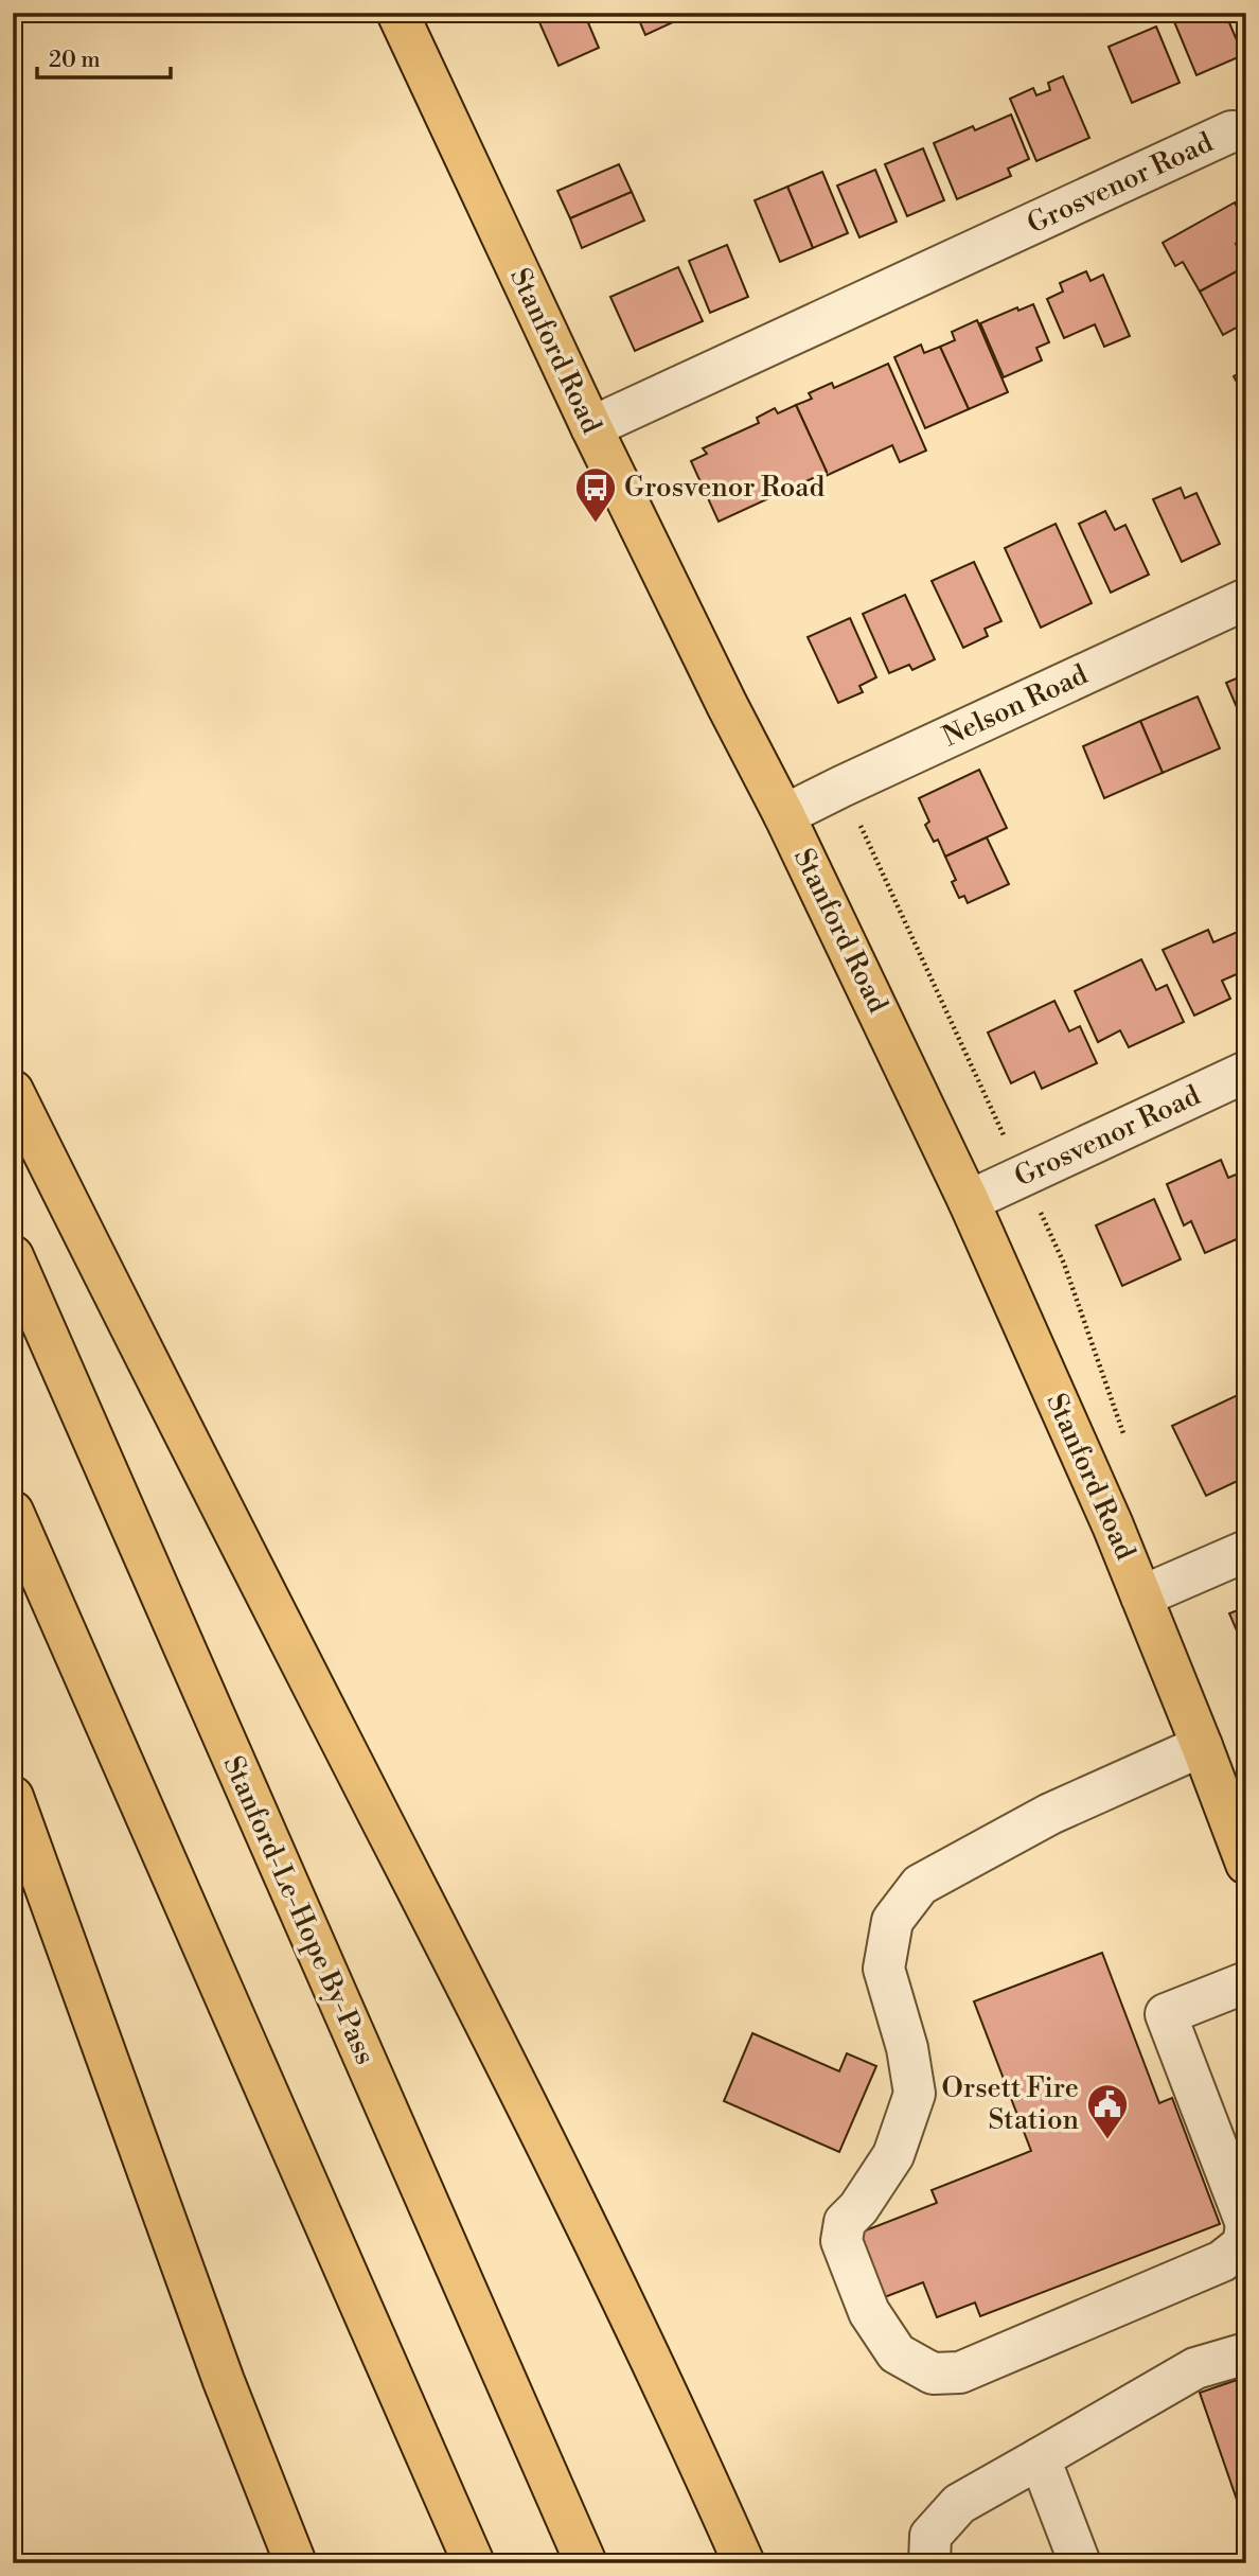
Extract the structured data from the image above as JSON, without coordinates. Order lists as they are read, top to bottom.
{
  "streets": {
    "main road": ["Stanford Road", "Stanford-Le-Hope By-Pass"],
    "street": ["Grosvenor Road", "Nelson Road"]
  },
  "crossings": [
    ["Grosvenor Road", "Stanford Road"],
    ["Stanford Road", "Nelson Road"]
  ],
  "places": {
    "bus stop": ["Grosvenor Road"],
    "public building": ["Orsett Fire Station"]
  },
  "scale_bar": "20 m"
}
